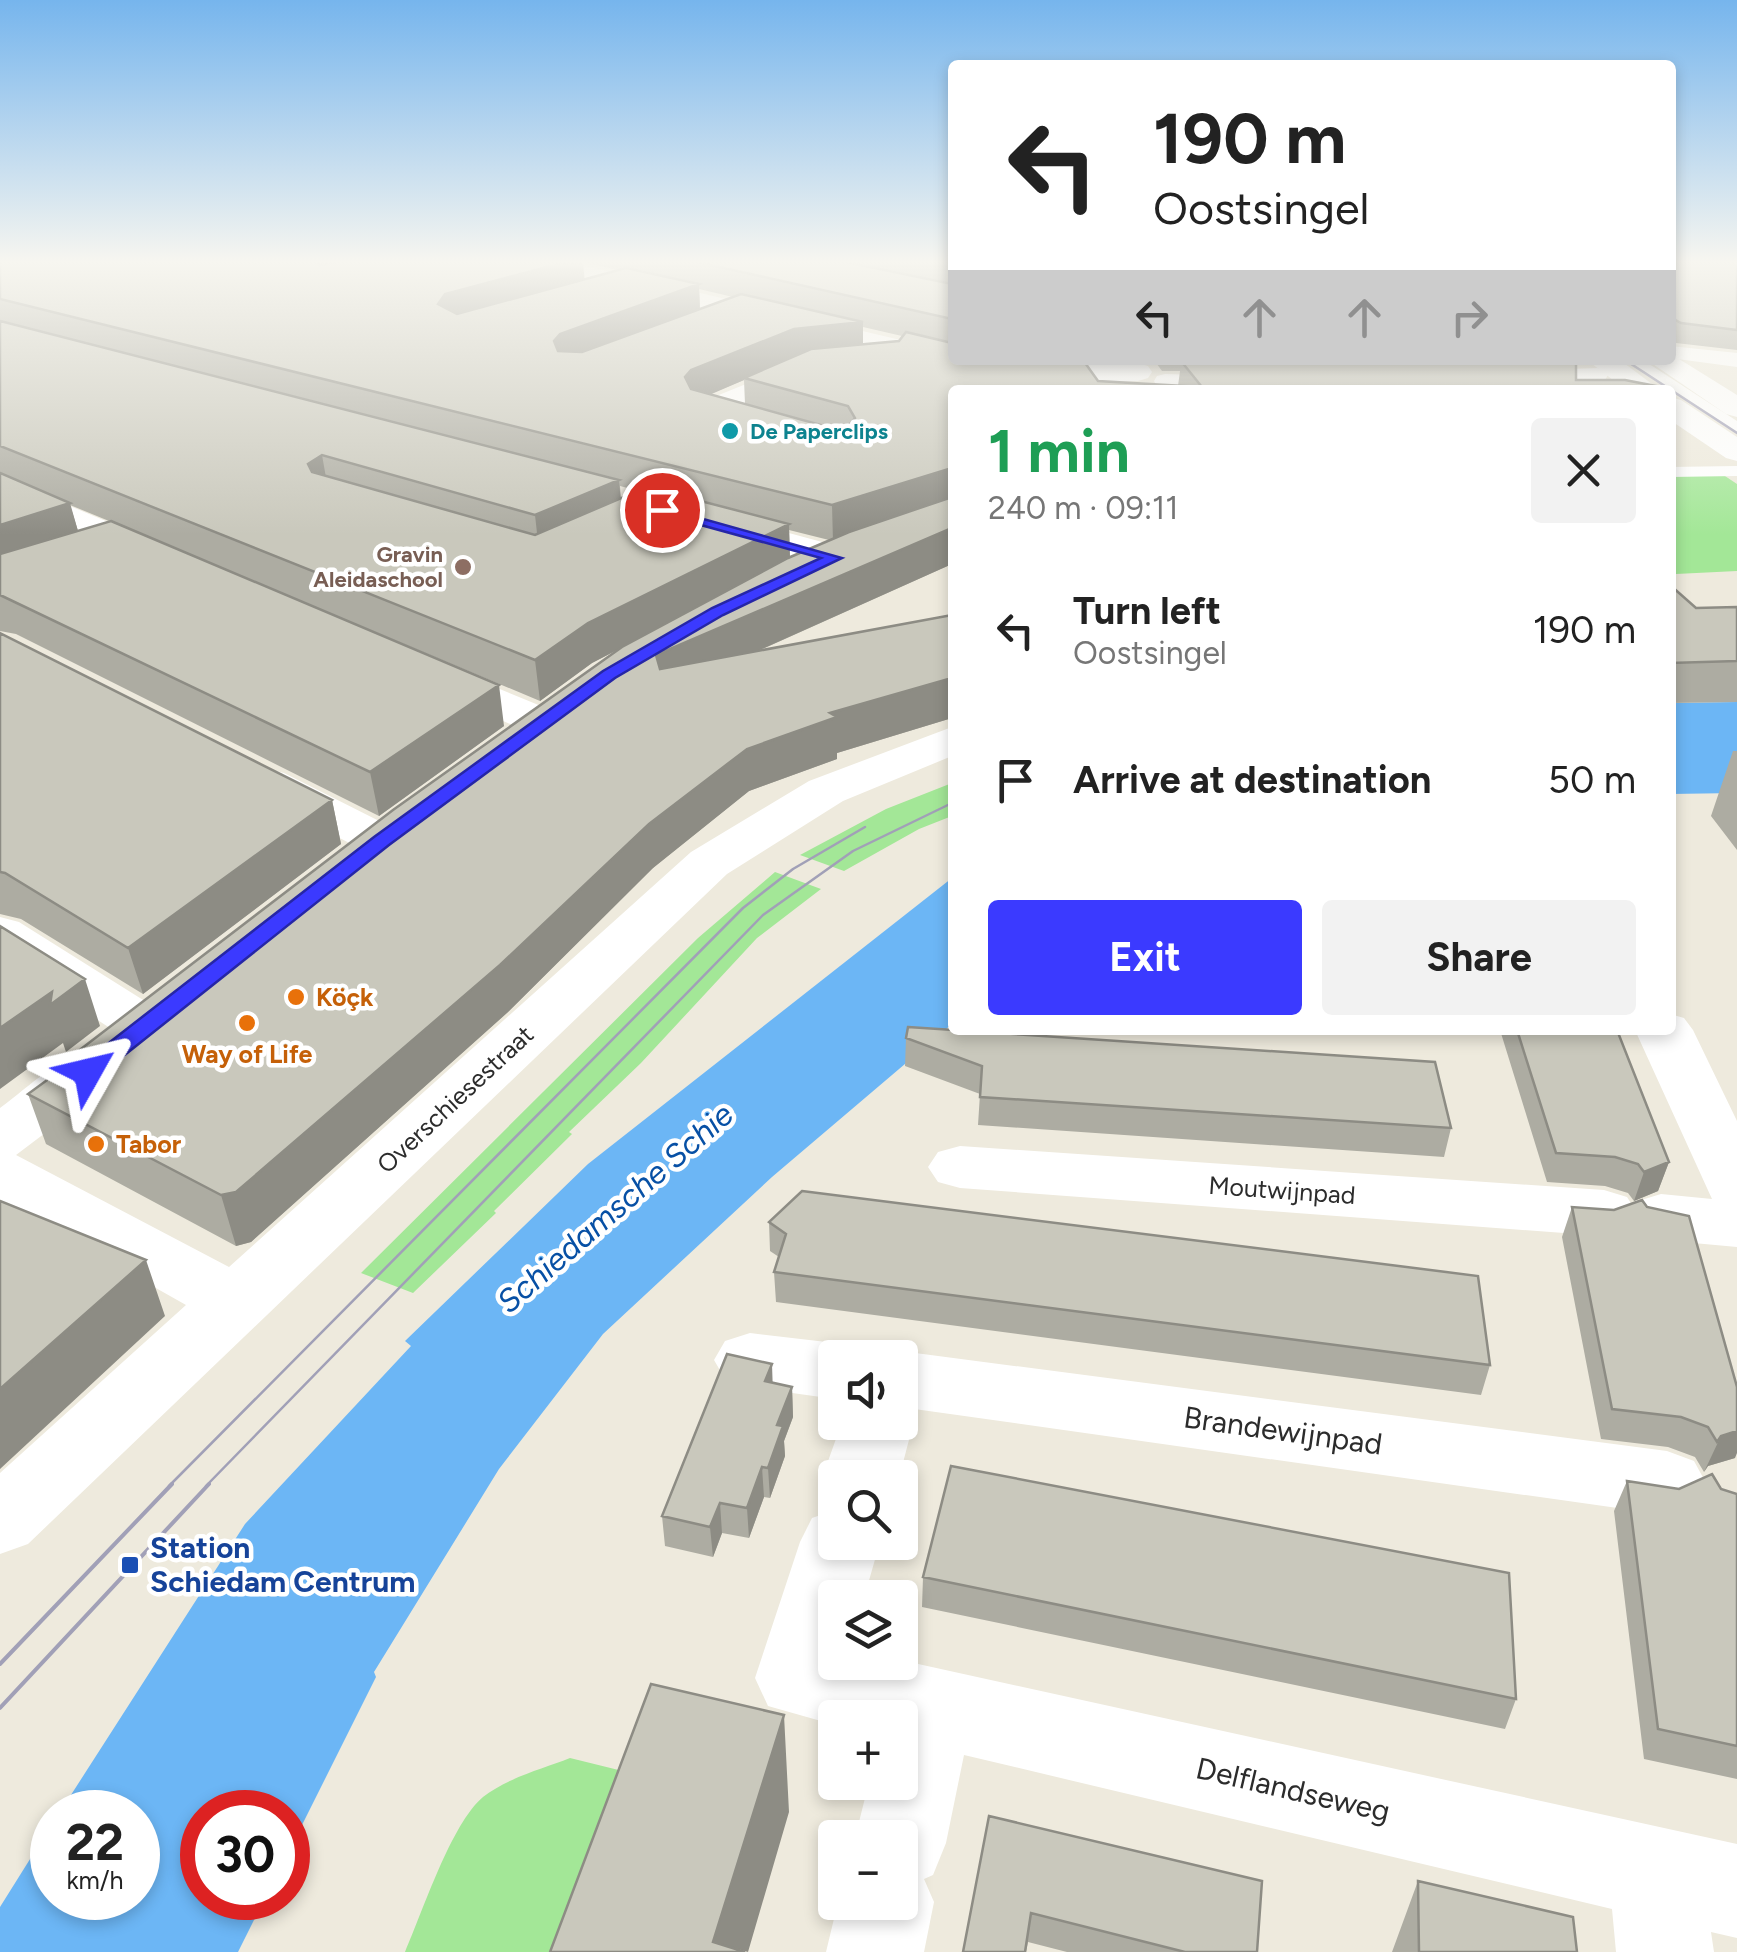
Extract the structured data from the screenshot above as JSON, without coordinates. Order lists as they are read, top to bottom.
{
  "streets": {
    "street": [
      "Overschiesestraat",
      "Moutwijnpad",
      "Brandewijnpad",
      "Delflandseweg"
    ]
  },
  "water": ["Schiedamsche Schie"],
  "places": {
    "other": [
      "De Paperclips",
      "Gravin Aleidaschool",
      "Köçk",
      "Way of Life",
      "Tabor"
    ],
    "transit": ["Station Schiedam Centrum"]
  },
  "page": {
    "turn": ["190 m", "Oostsingel"],
    "heading": ["1 min", "240 m · 09:11"],
    "list": [
      {
        "name": "Turn left",
        "note": "Oostsingel",
        "value": "190 m"
      },
      {
        "name": "Arrive at destination",
        "value": "50 m"
      }
    ],
    "buttons": ["Exit", "Share"],
    "map_buttons": ["+", "−"],
    "speed": "22 km/h",
    "limit": "30"
  }
}
